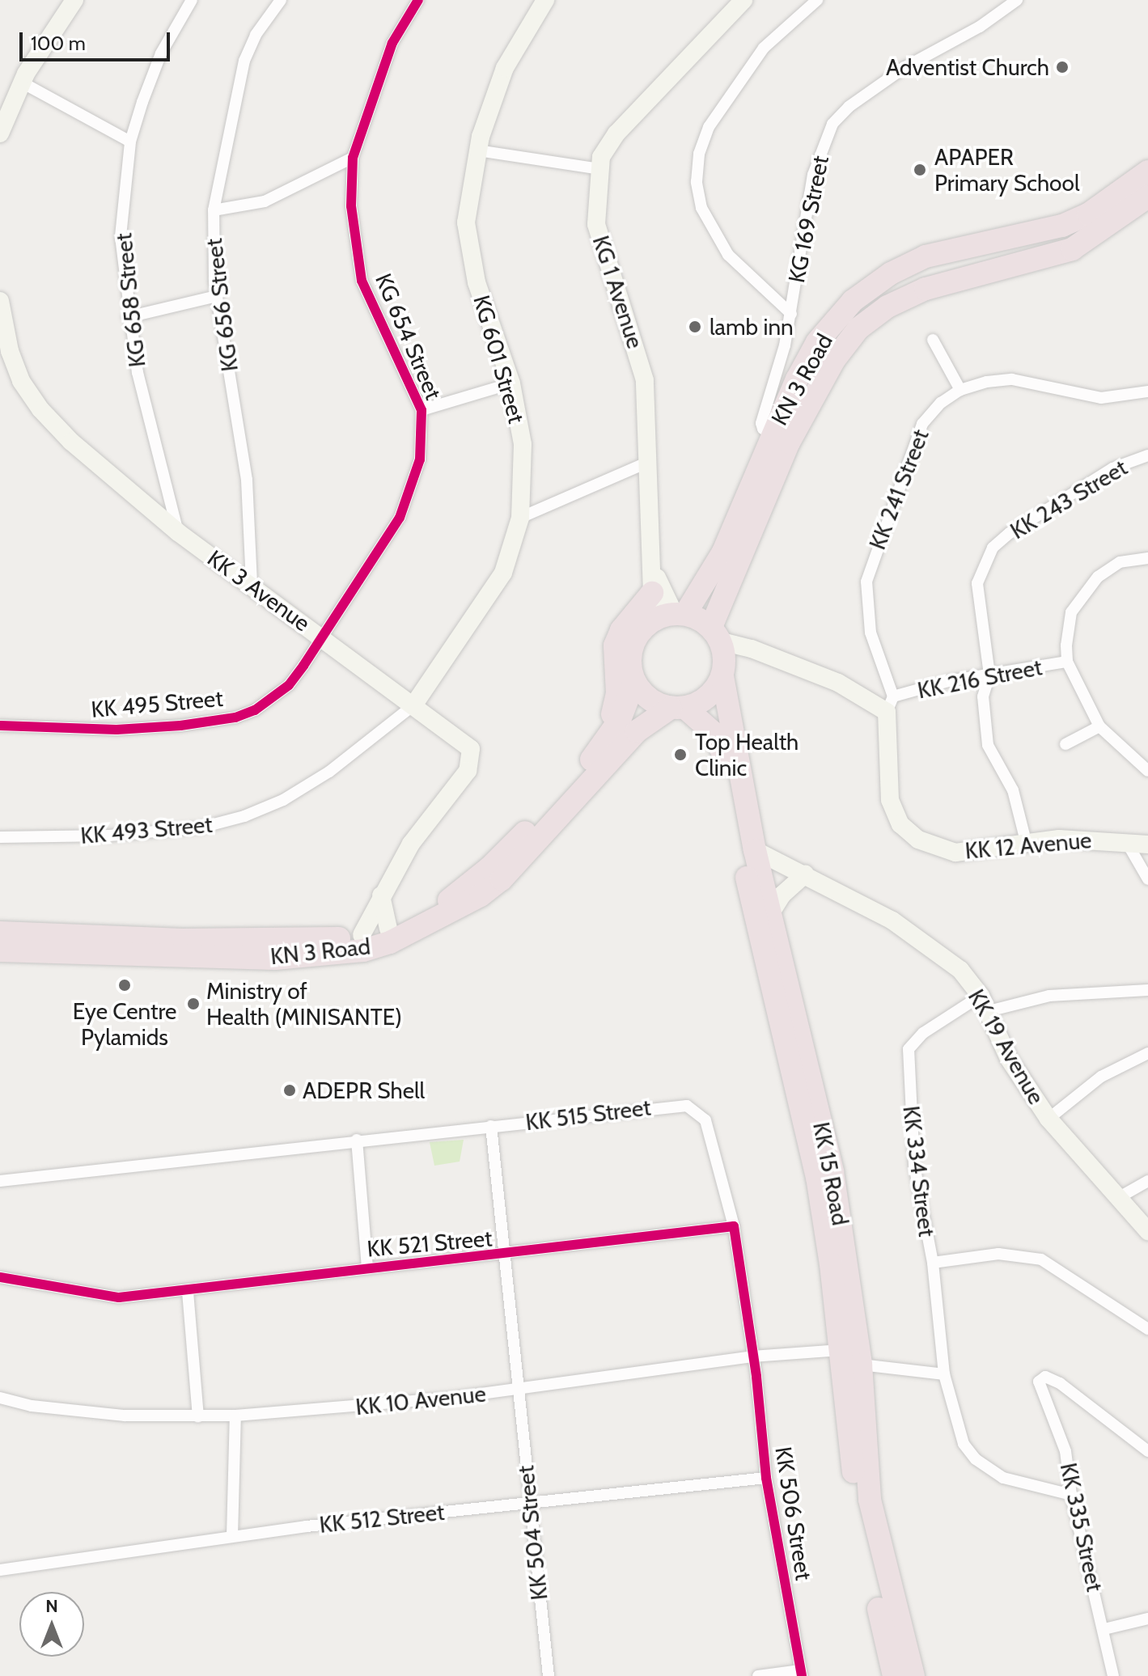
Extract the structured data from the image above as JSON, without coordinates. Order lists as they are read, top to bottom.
{
  "streets": {
    "highway": ["KN 3 Road", "KK 15 Road"],
    "street": [
      "KG 169 Street",
      "KG 1 Avenue",
      "KG 658 Street",
      "KG 656 Street",
      "KG 654 Street",
      "KG 601 Street",
      "KK 241 Street",
      "KK 243 Street",
      "KK 3 Avenue",
      "KK 216 Street",
      "KK 495 Street",
      "KK 493 Street",
      "KK 12 Avenue",
      "KK 19 Avenue",
      "KK 515 Street",
      "KK 334 Street",
      "KK 521 Street",
      "KK 10 Avenue",
      "KK 506 Street",
      "KK 512 Street",
      "KK 335 Street",
      "KK 504 Street"
    ]
  },
  "crossings": [
    ["KG 169 Street", "KN 3 Road"],
    ["KG 1 Avenue", "KK 15 Road"],
    ["KG 658 Street", "KK 3 Avenue"],
    ["KG 656 Street", "KK 3 Avenue"],
    ["KG 654 Street", "KK 3 Avenue"],
    ["KG 654 Street", "KK 495 Street"],
    ["KG 601 Street", "KK 3 Avenue"],
    ["KG 601 Street", "KK 493 Street"],
    ["KN 3 Road", "KK 3 Avenue"],
    ["KK 241 Street", "KK 216 Street"],
    ["KK 241 Street", "KK 12 Avenue"],
    ["KK 243 Street", "KK 216 Street"],
    ["KK 243 Street", "KK 12 Avenue"],
    ["KK 3 Avenue", "KK 495 Street"],
    ["KK 3 Avenue", "KK 493 Street"],
    ["KK 216 Street", "KK 12 Avenue"],
    ["KK 19 Avenue", "KK 334 Street"],
    ["KK 19 Avenue", "KK 15 Road"],
    ["KK 515 Street", "KK 521 Street"],
    ["KK 515 Street", "KK 504 Street"],
    ["KK 15 Road", "KK 10 Avenue"],
    ["KK 521 Street", "KK 504 Street"],
    ["KK 10 Avenue", "KK 506 Street"],
    ["KK 10 Avenue", "KK 504 Street"],
    ["KK 506 Street", "KK 512 Street"],
    ["KK 512 Street", "KK 504 Street"]
  ],
  "places": [
    "Adventist Church",
    "APAPER Primary School",
    "lamb inn",
    "Top Health Clinic",
    "Eye Centre Pylamids",
    "Ministry of Health (MINISANTE)",
    "ADEPR Shell"
  ],
  "scale_bar": "100 m",
  "north": "top"
}
